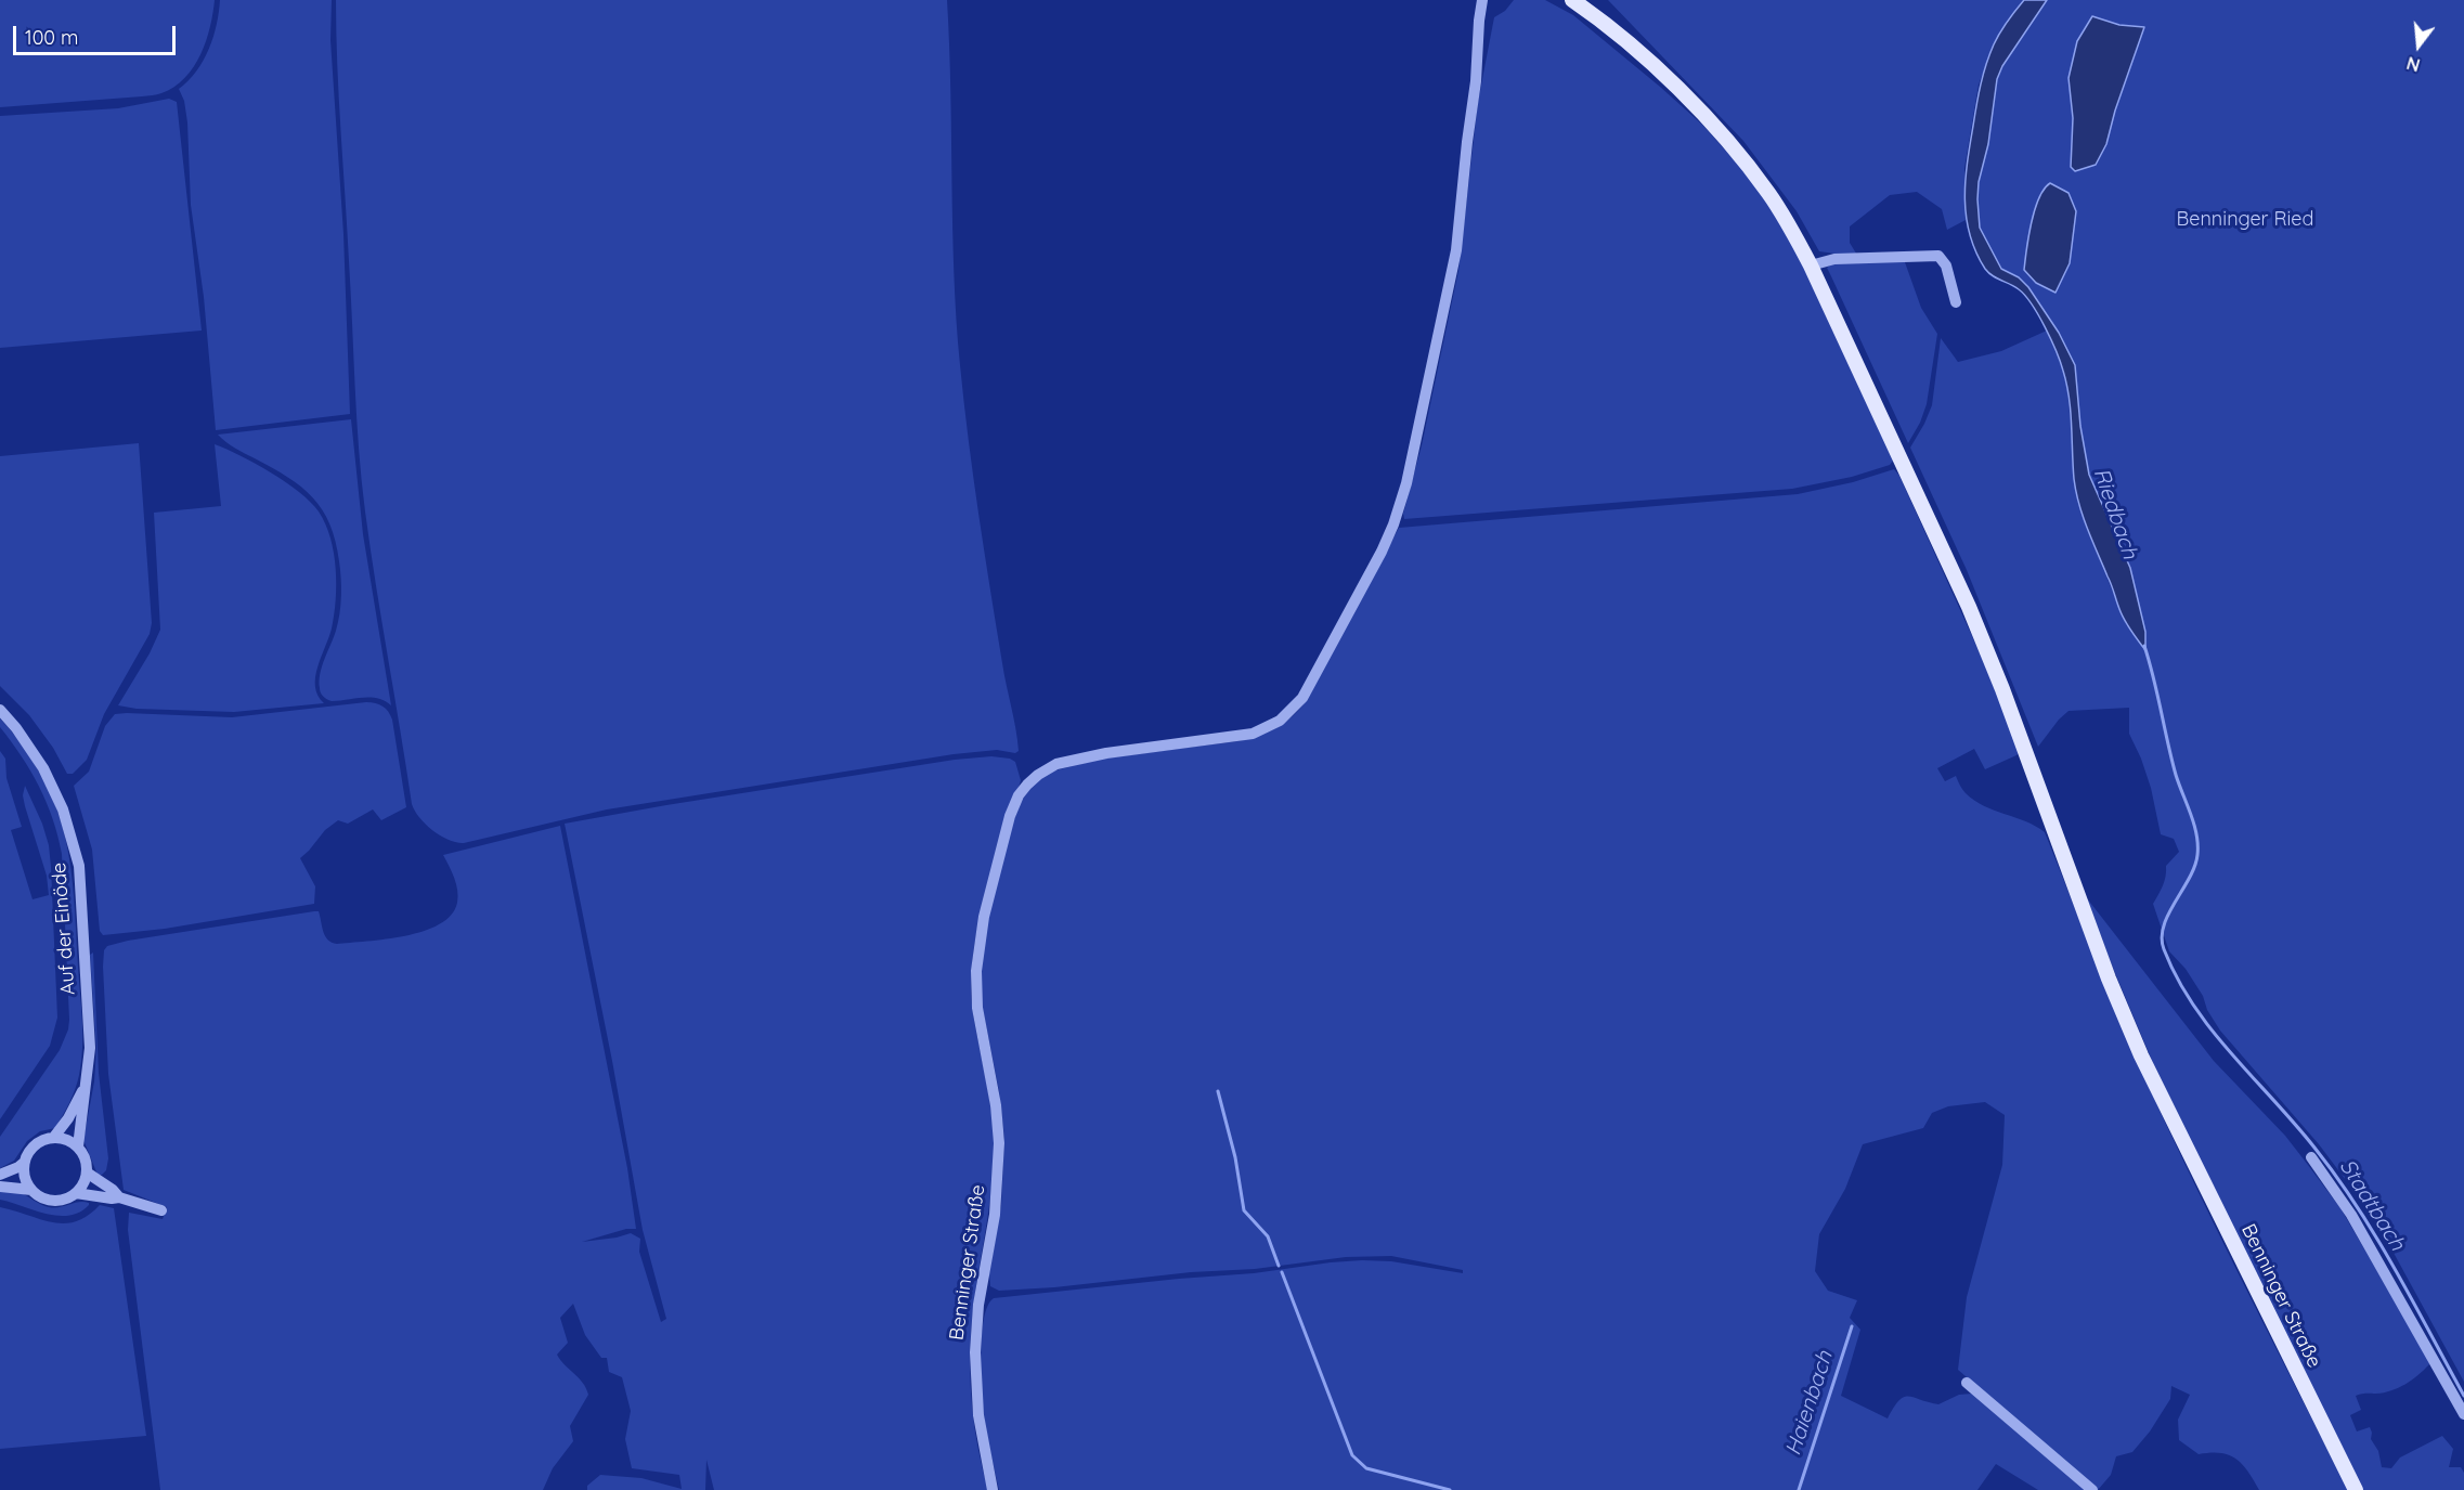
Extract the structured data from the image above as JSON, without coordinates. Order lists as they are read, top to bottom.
{
  "streets": {
    "main road": ["Benninger Straße"],
    "street": ["Auf der Einöde"]
  },
  "water": ["Riedbach", "Stadtbach", "Haienbach"],
  "parks": ["Benninger Ried"],
  "scale_bar": "100 m",
  "north": "bottom"
}
